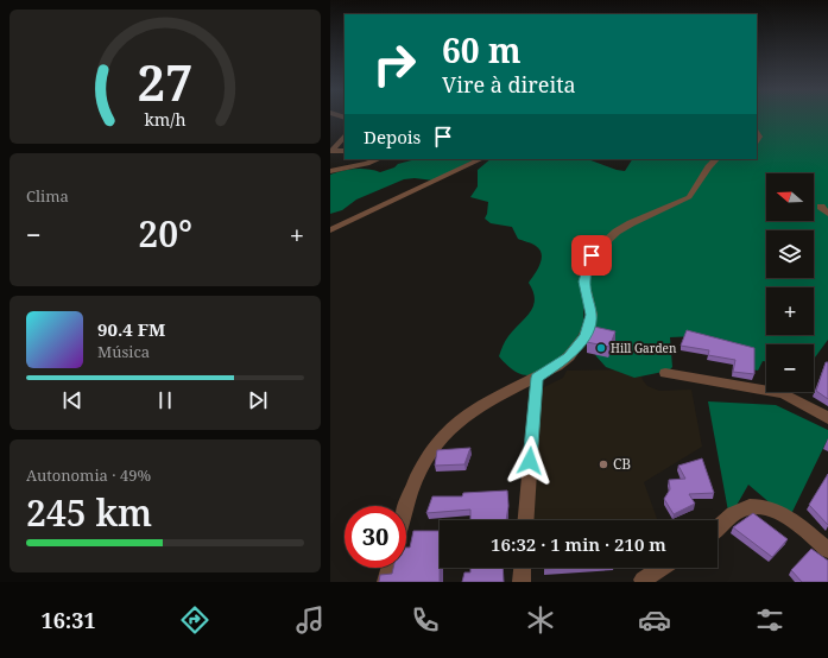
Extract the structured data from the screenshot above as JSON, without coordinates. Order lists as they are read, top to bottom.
{
  "places": ["Hill Garden", "CB"],
  "north": "left",
  "page": {
    "turn": ["60 m", "Vire à direita"],
    "then": "Depois",
    "tile": [
      "Clima",
      ["Autonomia · 49%", "245 km"]
    ],
    "map_buttons": ["+", "−"],
    "heat": ["−", "20°", "+"],
    "song": ["90.4 FM", "Música"],
    "limit": "30",
    "trip": "16:32 · 1 min · 210 m",
    "tabs": "16:31",
    "gauge": ["27", "km/h"]
  }
}
